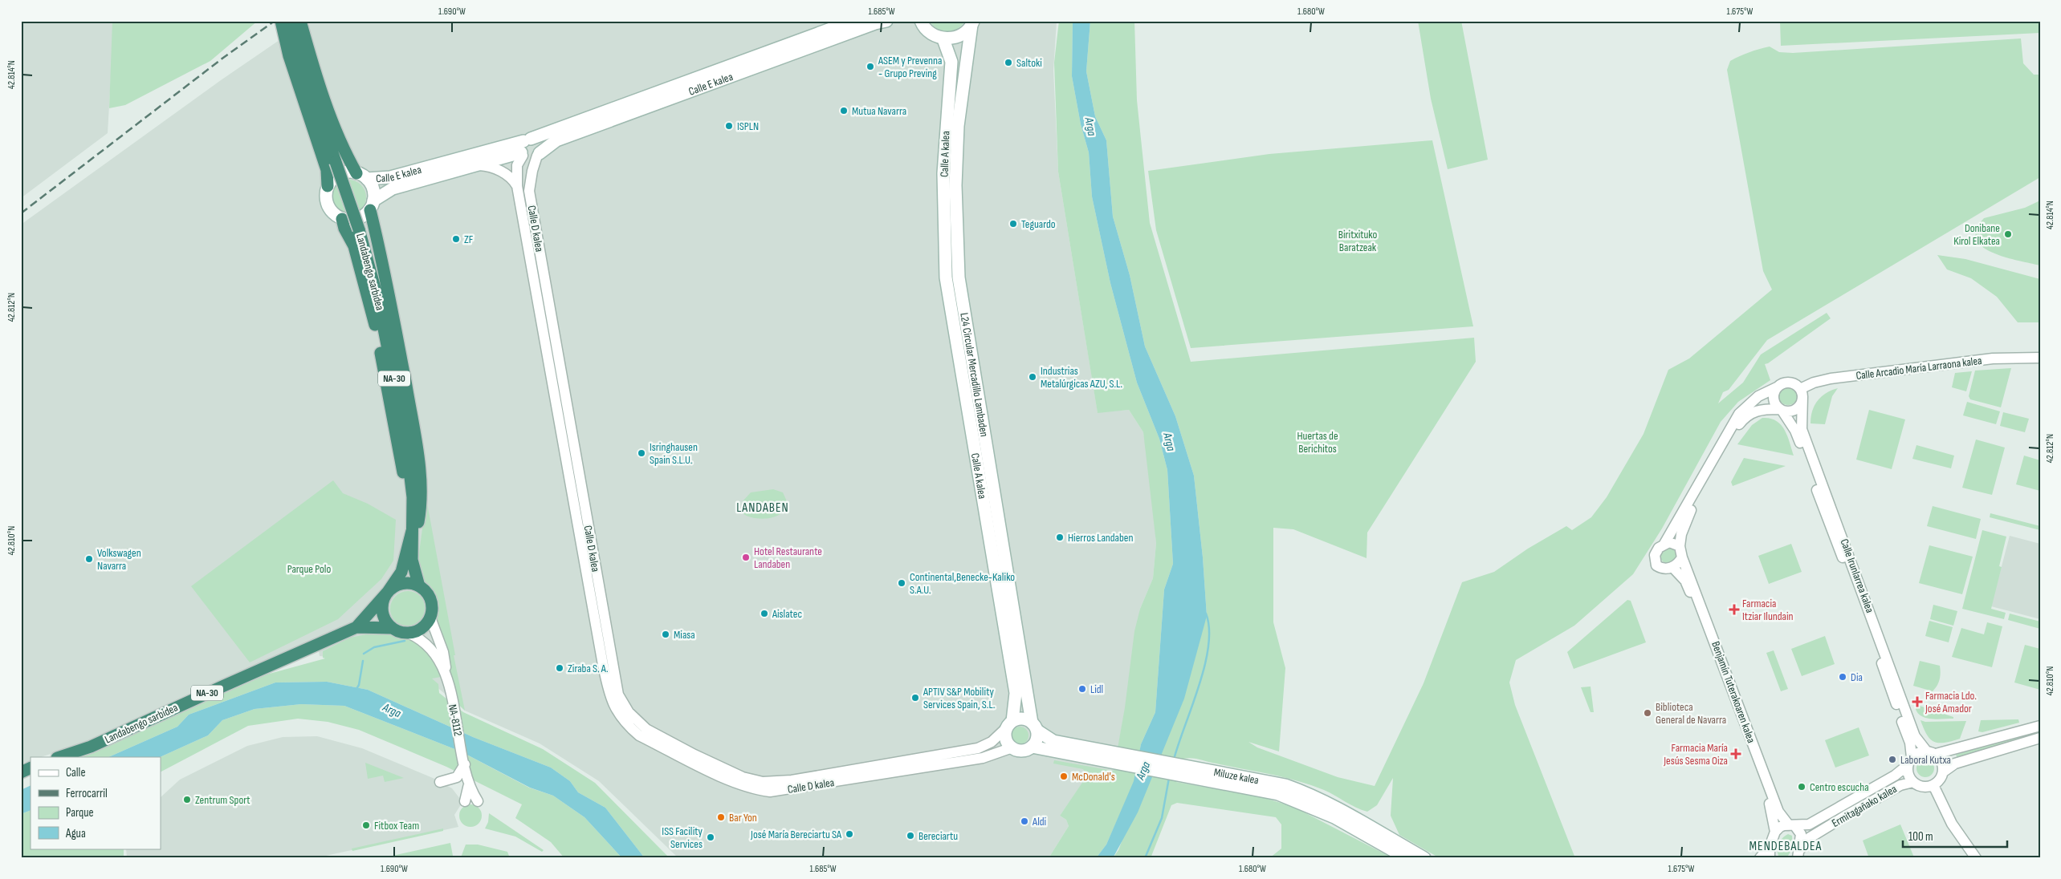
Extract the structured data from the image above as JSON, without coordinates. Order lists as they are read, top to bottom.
{
  "streets": {
    "highway": ["Landabengo sarbidea", "NA-30"],
    "main road": [
      "Calle E kalea",
      "Calle A kalea",
      "L24 Circular Mercadillo Lambaden",
      "Miluze kalea"
    ],
    "street": [
      "Calle D kalea",
      "Calle Arcadio María Larraona kalea",
      "Calle Irunlarrea kalea",
      "Benjamín Tuterakoaren kalea",
      "NA-8112",
      "Ermitagañako kalea"
    ]
  },
  "crossings": [
    ["Calle E kalea", "Calle D kalea"],
    ["Calle A kalea", "L24 Circular Mercadillo Lambaden"],
    ["Calle A kalea", "Miluze kalea"],
    ["Landabengo sarbidea", "NA-8112"],
    ["Calle Arcadio María Larraona kalea", "Calle Irunlarrea kalea"],
    ["L24 Circular Mercadillo Lambaden", "Miluze kalea"],
    ["Calle Irunlarrea kalea", "Ermitagañako kalea"],
    ["Benjamín Tuterakoaren kalea", "Ermitagañako kalea"]
  ],
  "districts": ["LANDABEN", "MENDEBALDEA"],
  "water": ["Arga"],
  "parks": ["Biritxituko Baratzeak", "Huertas de Berichitos", "Parque Polo"],
  "places": {
    "other": [
      "Saltoki",
      "ASEM y Prevenna - Grupo Preving",
      "Mutua Navarra",
      "ISPLN",
      "Teguardo",
      "Donibane Kirol Elkatea",
      "ZF",
      "Industrias Metalúrgicas AZU, S.L.",
      "Isringhausen Spain S.L.U.",
      "Hierros Landaben",
      "Hotel Restaurante Landaben",
      "Volkswagen Navarra",
      "Continental,Benecke-Kaliko S.A.U.",
      "Aislatec",
      "Miasa",
      "Ziraba S. A.",
      "Dia",
      "Lidl",
      "APTIV S&P Mobility Services Spain, S.L.",
      "Biblioteca General de Navarra",
      "Laboral Kutxa",
      "McDonald's",
      "Centro escucha",
      "Zentrum Sport",
      "Bar Yon",
      "Aldi",
      "Fitbox Team",
      "José María Bereciartu SA",
      "Bereciartu",
      "ISS Facility Services"
    ],
    "health": ["Farmacia Itziar Ilundain", "Farmacia Ldo. José Amador", "Farmacia María Jesús Sesma Oiza"]
  },
  "legend": [
    "Calle",
    "Ferrocarril",
    "Parque",
    "Agua"
  ],
  "scale_bar": "100 m",
  "coordinates": [
    "1.690°W",
    "1.685°W",
    "1.680°W",
    "1.675°W",
    "42.814°N",
    "42.812°N",
    "42.810°N"
  ]
}
